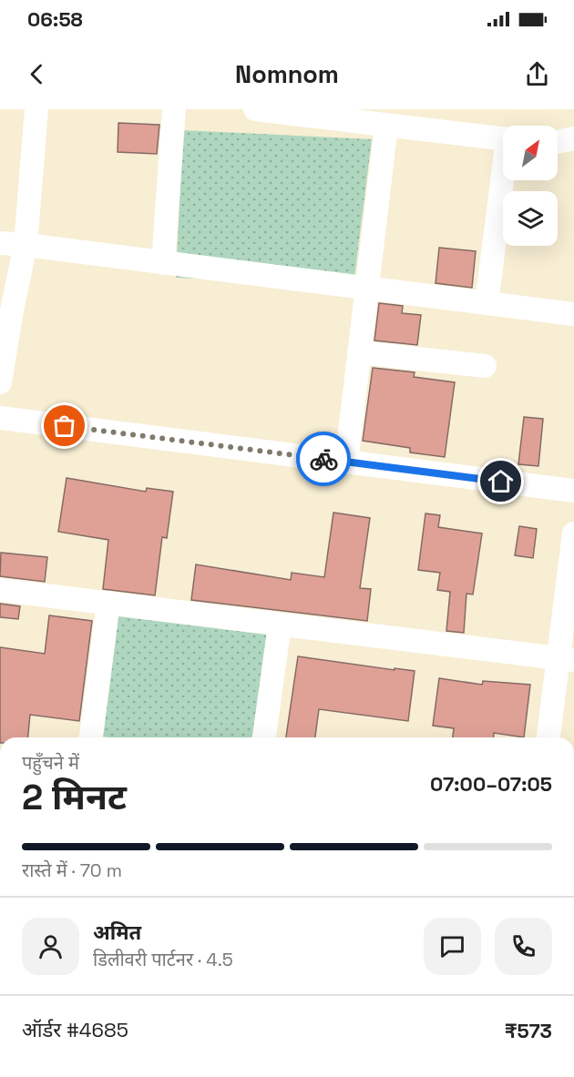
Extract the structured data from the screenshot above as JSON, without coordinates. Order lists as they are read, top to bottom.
{
  "north": "top right",
  "page": {
    "status": "06:58",
    "header": "Nomnom",
    "heading": ["2 मिनट", "पहुँचने में", "07:00–07:05"],
    "panel": [
      "अमित",
      "डिलीवरी पार्टनर · 4.5",
      "ऑर्डर #4685",
      "₹573"
    ],
    "bar": "रास्ते में · 70 m"
  }
}
